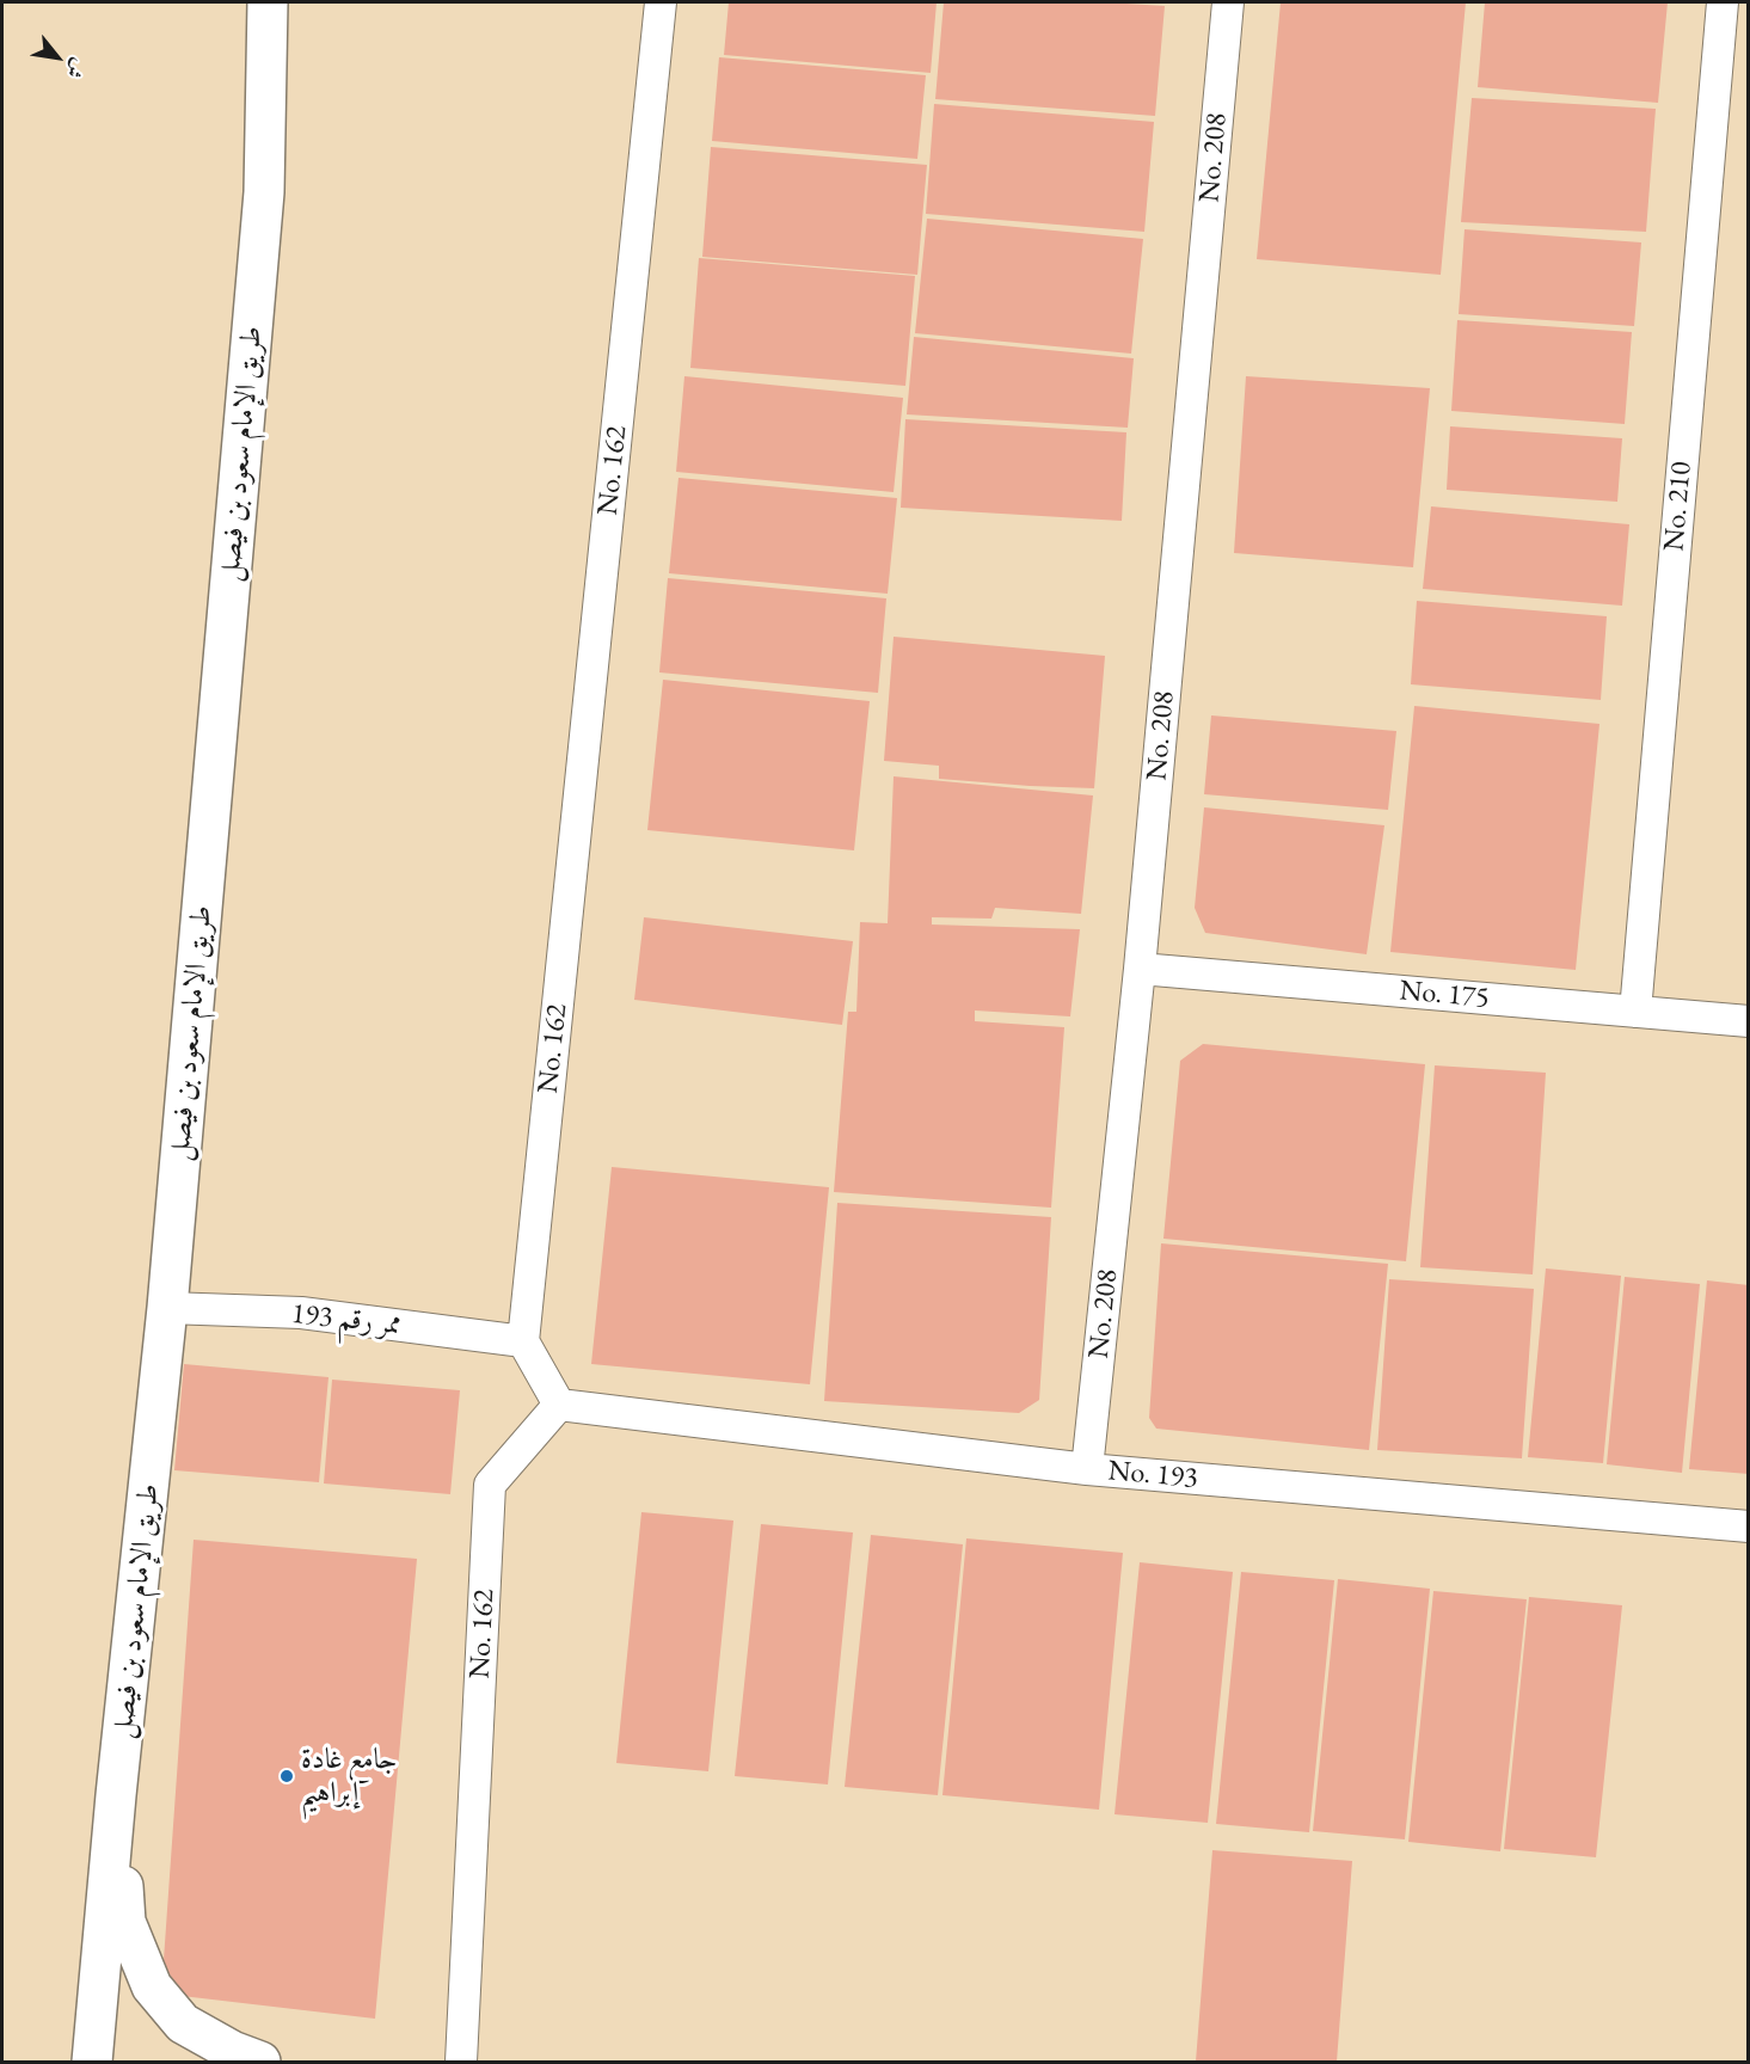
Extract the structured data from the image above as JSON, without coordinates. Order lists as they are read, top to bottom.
{
  "streets": {
    "main road": ["طريق الإمام سعود بن فيصل"],
    "street": [
      "No. 208",
      "No. 162",
      "No. 210",
      "No. 175",
      "ممر رقم 193",
      "No. 193"
    ]
  },
  "crossings": [
    ["No. 208", "No. 175"],
    ["No. 208", "No. 193"],
    ["طريق الإمام سعود بن فيصل", "ممر رقم 193"],
    ["No. 162", "ممر رقم 193"],
    ["No. 162", "No. 193"],
    ["No. 210", "No. 175"]
  ],
  "places": ["جامع غادة إبراهيم"],
  "north": "bottom right"
}
